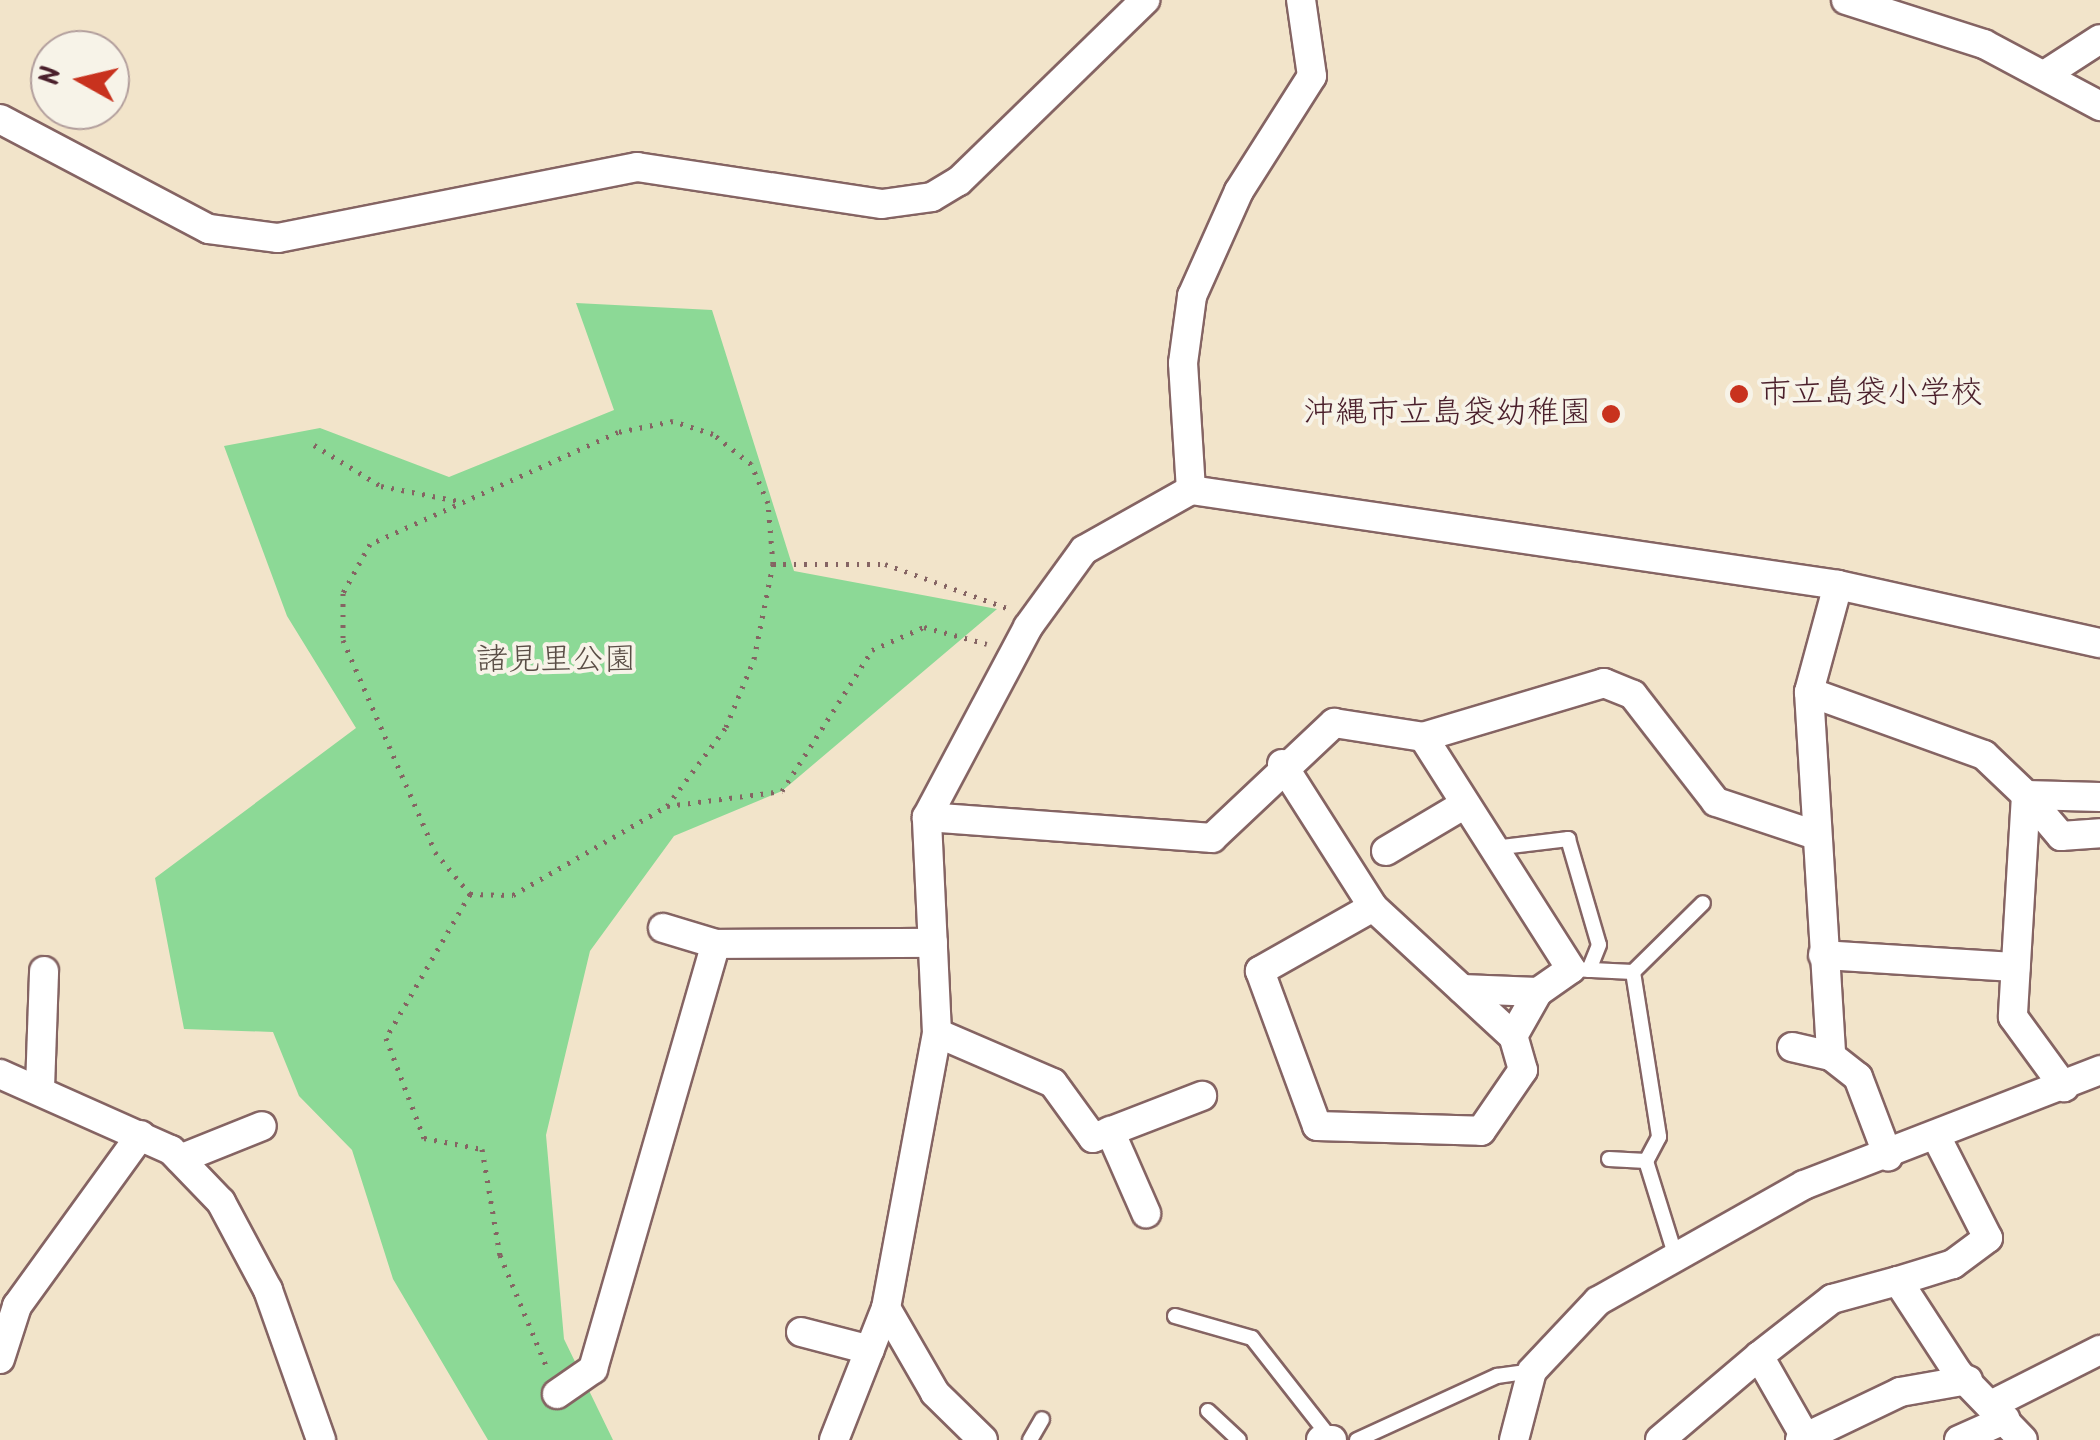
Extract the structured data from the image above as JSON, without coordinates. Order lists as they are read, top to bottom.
{
  "parks": ["諸見里公園"],
  "places": ["市立島袋小学校", "沖縄市立島袋幼稚園"],
  "north": "left"
}
